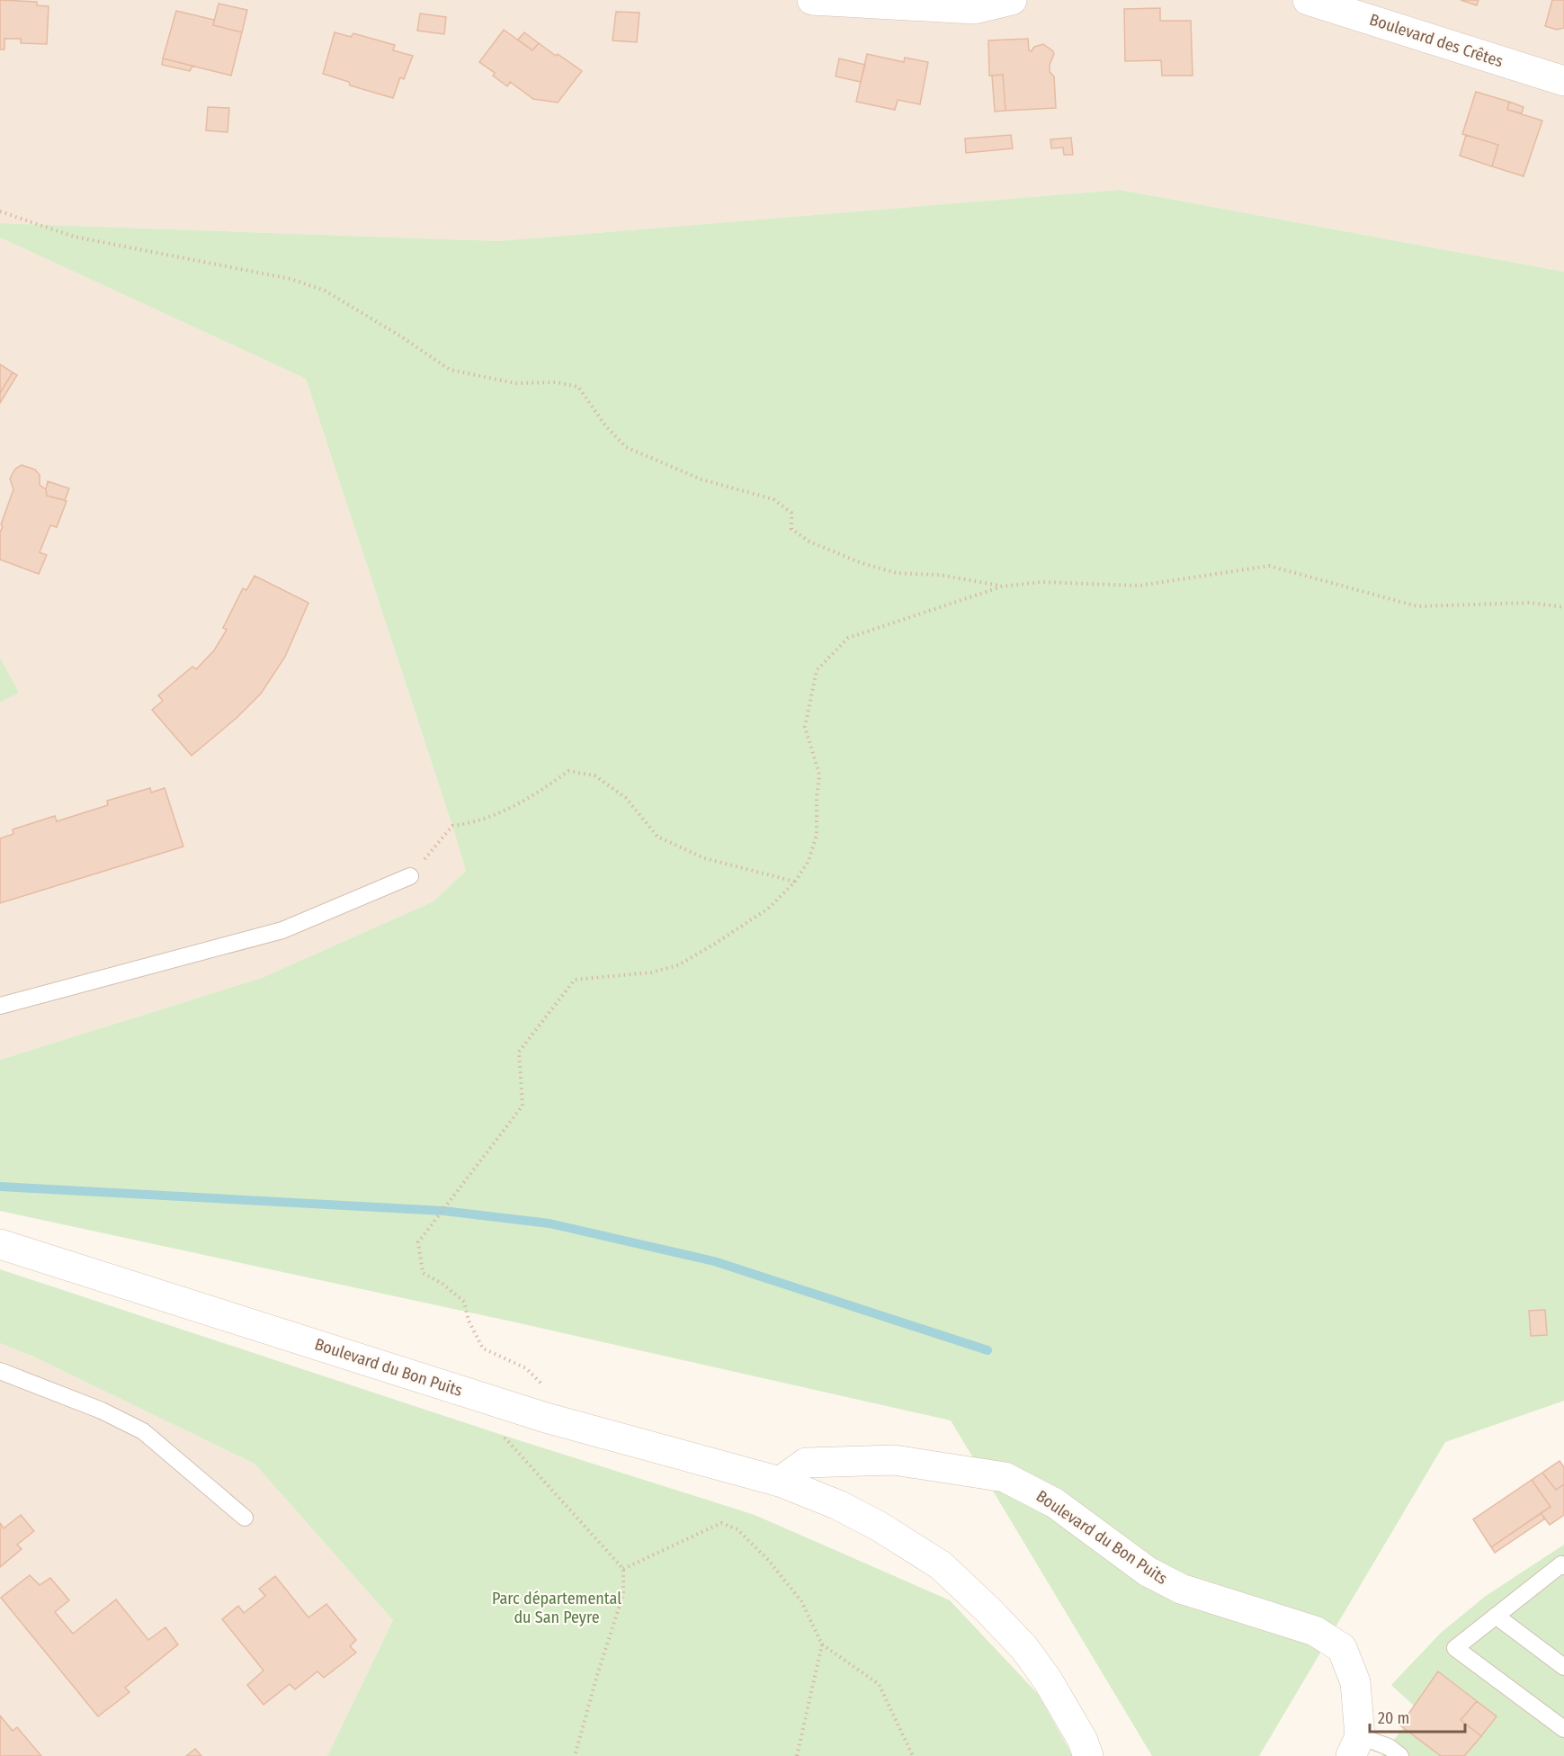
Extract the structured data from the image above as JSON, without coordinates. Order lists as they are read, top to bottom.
{
  "streets": {
    "main road": ["Boulevard des Crêtes", "Boulevard du Bon Puits"]
  },
  "parks": ["Parc départemental du San Peyre"],
  "scale_bar": "20 m"
}
